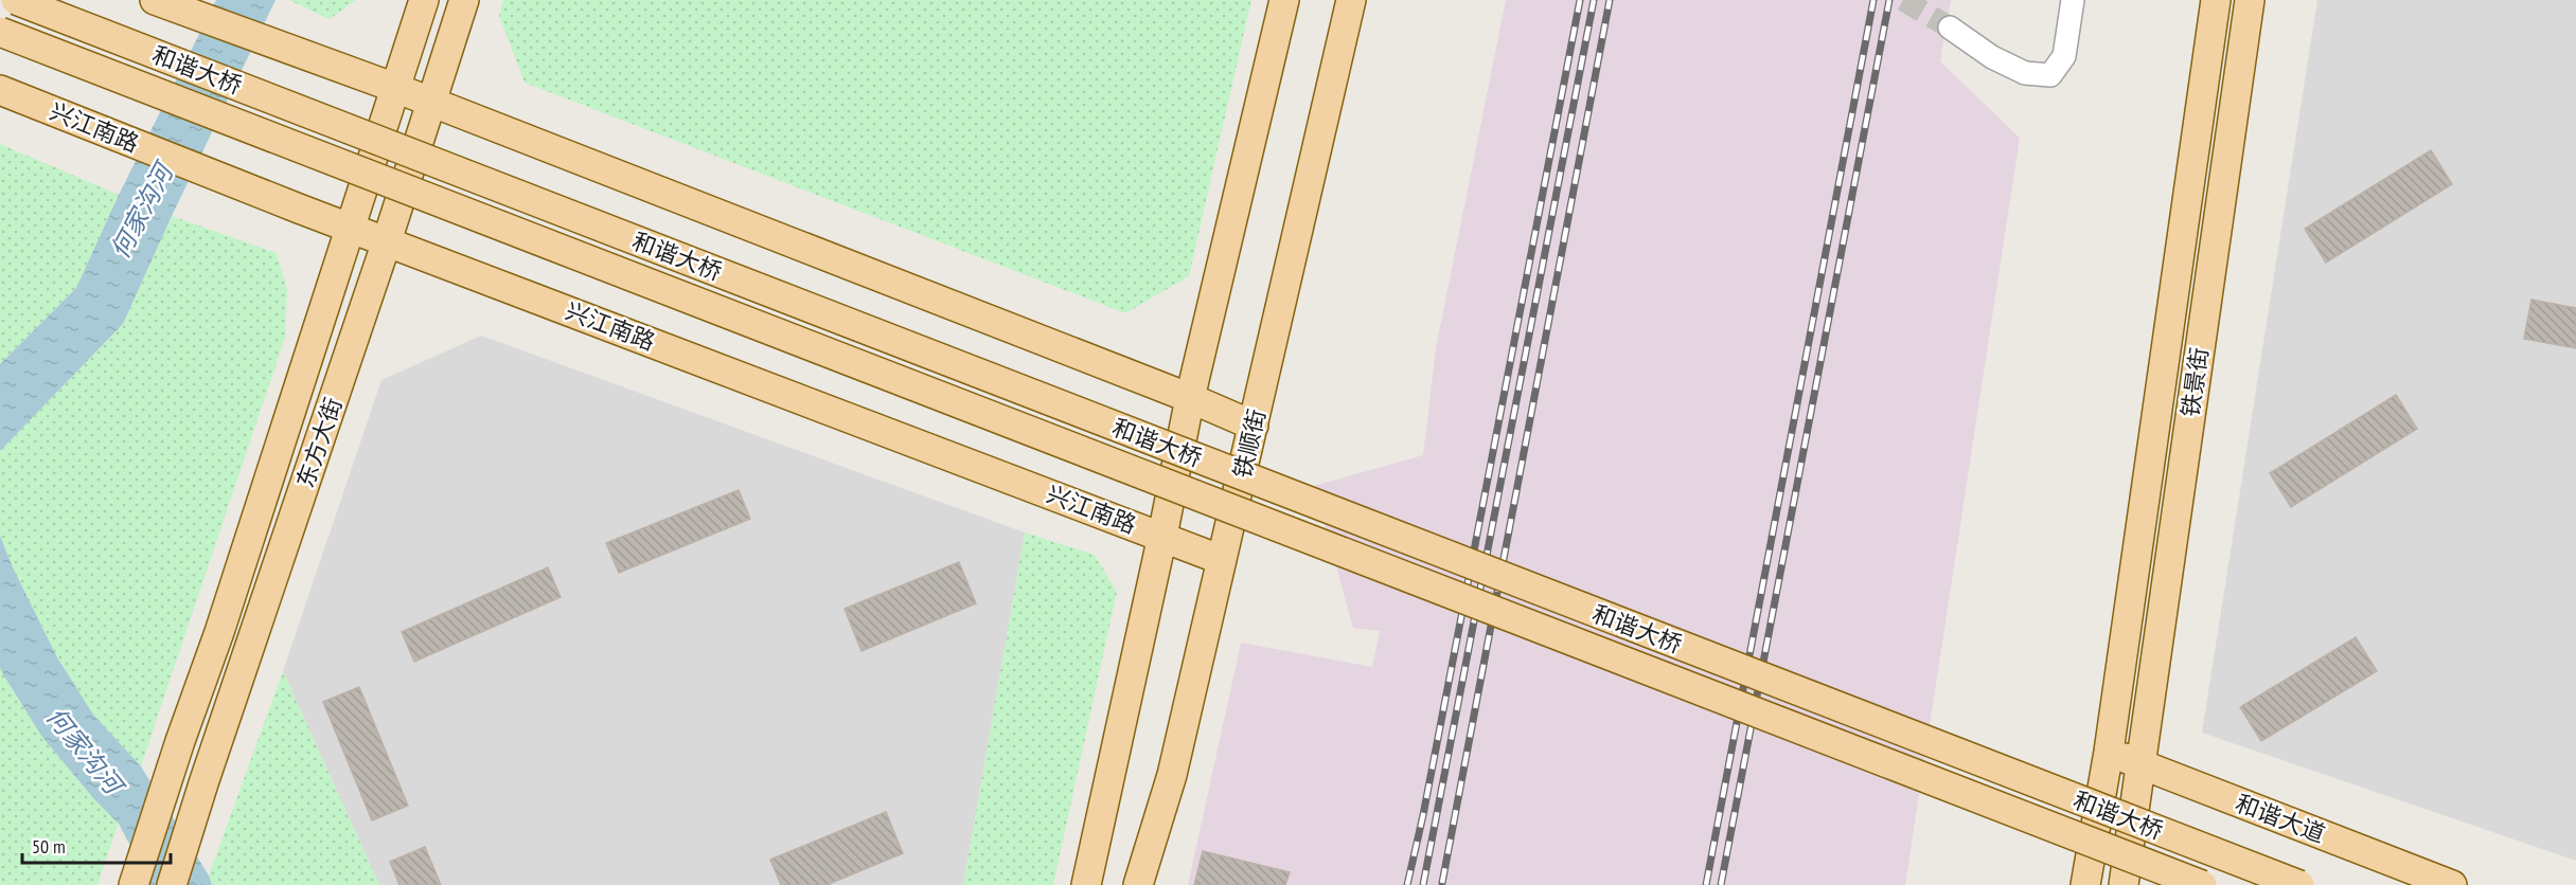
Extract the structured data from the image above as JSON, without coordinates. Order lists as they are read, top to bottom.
{
  "streets": {
    "main road": [
      "和谐大桥",
      "兴江南路",
      "铁景街",
      "东方大街",
      "铁顺街",
      "和谐大道"
    ]
  },
  "crossings": [
    ["兴江南路", "东方大街"],
    ["兴江南路", "铁顺街"],
    ["铁景街", "和谐大道"]
  ],
  "water": ["何家沟河"],
  "scale_bar": "50 m"
}
